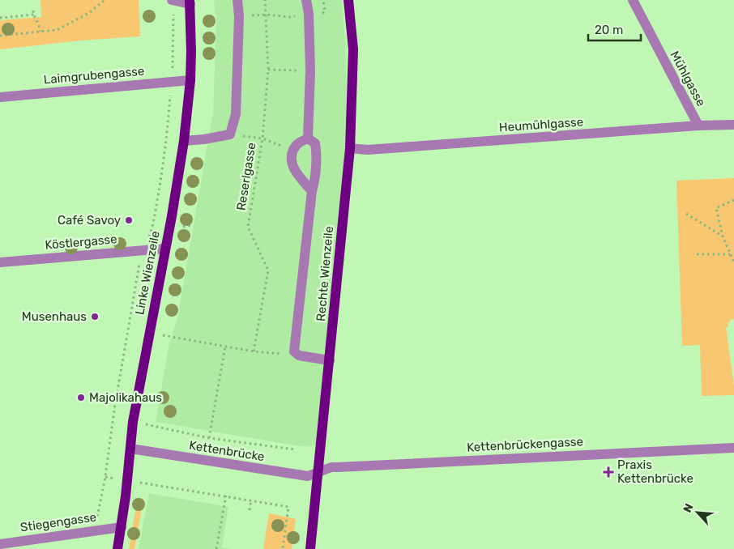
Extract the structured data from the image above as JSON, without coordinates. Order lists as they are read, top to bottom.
{
  "streets": {
    "main road": ["Linke Wienzeile", "Rechte Wienzeile"],
    "street": [
      "Laimgrubengasse",
      "Mühlgasse",
      "Heumühlgasse",
      "Köstlergasse",
      "Kettenbrückengasse",
      "Kettenbrücke",
      "Stiegengasse"
    ],
    "path": ["Reserlgasse"]
  },
  "crossings": [
    ["Laimgrubengasse", "Linke Wienzeile"],
    ["Mühlgasse", "Heumühlgasse"],
    ["Heumühlgasse", "Rechte Wienzeile"],
    ["Köstlergasse", "Linke Wienzeile"],
    ["Linke Wienzeile", "Kettenbrücke"],
    ["Linke Wienzeile", "Stiegengasse"],
    ["Rechte Wienzeile", "Kettenbrückengasse"],
    ["Rechte Wienzeile", "Kettenbrücke"],
    ["Kettenbrückengasse", "Kettenbrücke"]
  ],
  "places": {
    "other": ["Café Savoy", "Musenhaus", "Majolikahaus"],
    "health": ["Praxis Kettenbrücke"]
  },
  "scale_bar": "20 m",
  "north": "top left"
}
